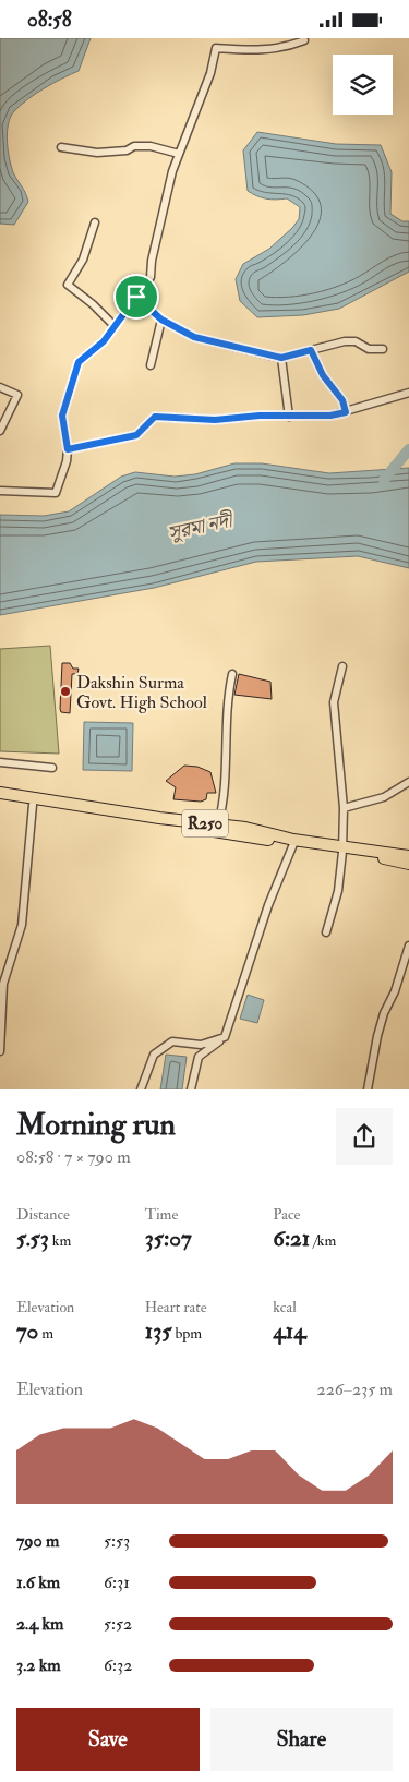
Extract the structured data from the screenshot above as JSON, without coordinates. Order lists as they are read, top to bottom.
{
  "streets": {
    "main road": ["R250"]
  },
  "water": ["সুরমা নদী"],
  "places": ["Dakshin Surma Govt. High School"],
  "page": {
    "status": "08:58",
    "heading": ["Morning run", "08:58 · 7 × 790 m"],
    "stats": [
      ["Distance", "5.53 km"],
      ["Time", "35:07"],
      ["Pace", "6:21 /km"],
      ["Elevation", "70 m"],
      ["Heart rate", "135 bpm"],
      ["kcal", "414"]
    ],
    "chart": ["Elevation", "226–235 m"],
    "list": [
      {
        "name": "790 m",
        "note": "5:53"
      },
      {
        "name": "1.6 km",
        "note": "6:31"
      },
      {
        "name": "2.4 km",
        "note": "5:52"
      },
      {
        "name": "3.2 km",
        "note": "6:32"
      }
    ],
    "buttons": ["Save", "Share"]
  }
}
